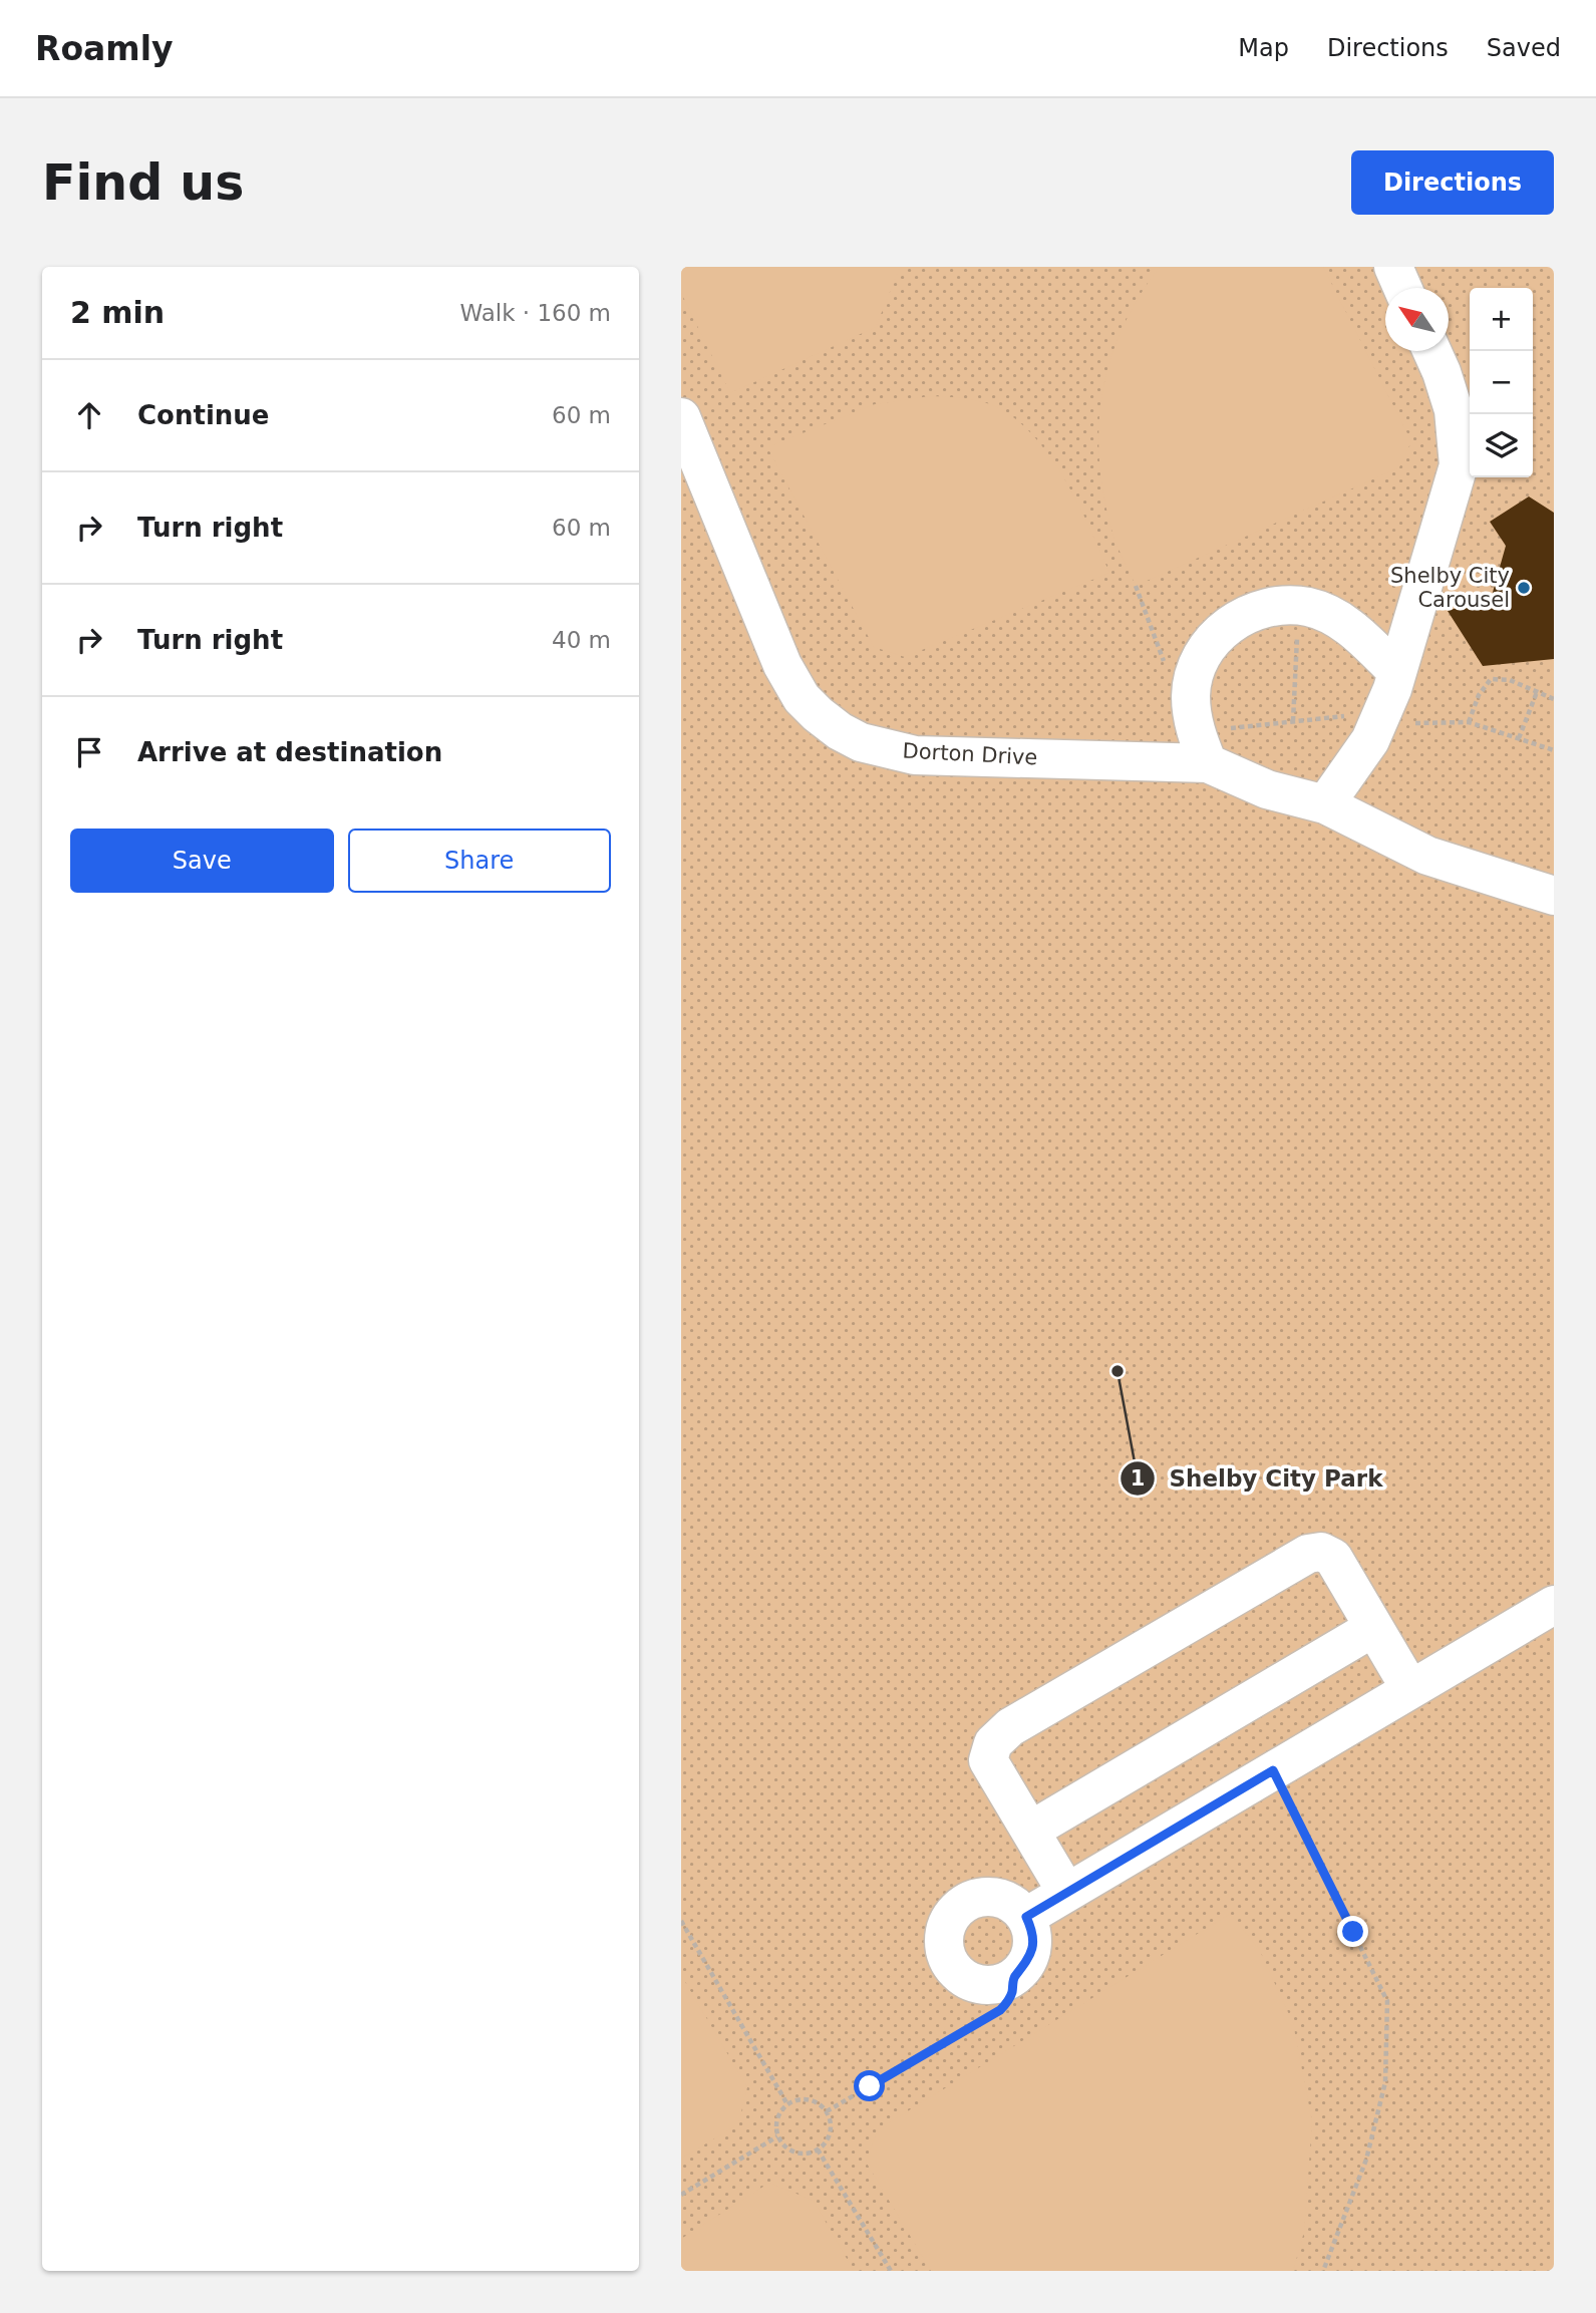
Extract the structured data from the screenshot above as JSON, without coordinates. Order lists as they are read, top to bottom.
{
  "streets": {
    "street": ["Dorton Drive"]
  },
  "places": ["Shelby City Carousel", "Shelby City Park"],
  "north": "top left",
  "page": {
    "header": "Roamly",
    "nav": ["Map", "Directions", "Saved"],
    "buttons": [
      "Directions",
      ["Save", "Share"]
    ],
    "title": "Find us",
    "heading": ["2 min", "Walk · 160 m"],
    "map_buttons": ["+", "−"],
    "list": [
      ["Continue", "60 m"],
      ["Turn right", "60 m"],
      ["Turn right", "40 m"],
      "Arrive at destination"
    ]
  }
}
